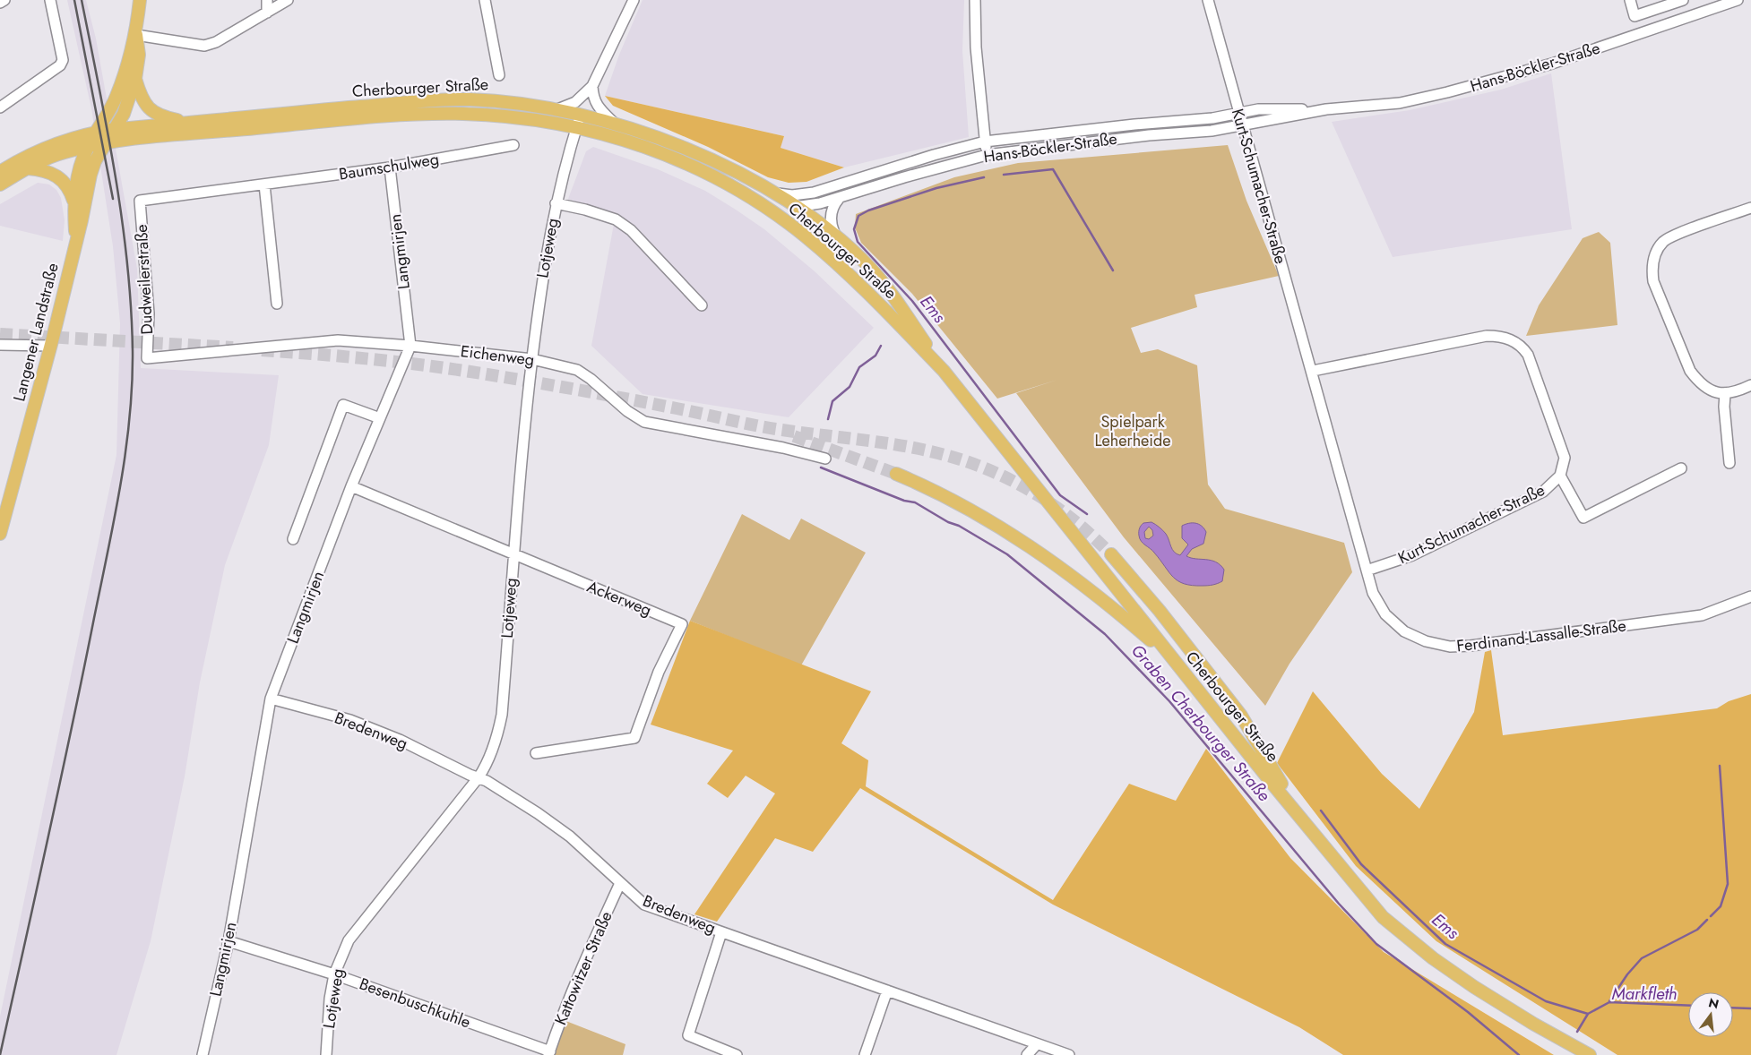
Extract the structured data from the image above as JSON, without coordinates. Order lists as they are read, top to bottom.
{
  "streets": {
    "main road": ["Cherbourger Straße", "Langener Landstraße"],
    "street": [
      "Hans-Böckler-Straße",
      "Baumschulweg",
      "Kurt-Schumacher-Straße",
      "Lotjeweg",
      "Langmirjen",
      "Dudweilerstraße",
      "Eichenweg",
      "Ackerweg",
      "Ferdinand-Lassalle-Straße",
      "Bredenweg",
      "Kattowitzer Straße",
      "Besenbuschkuhle"
    ]
  },
  "crossings": [
    ["Hans-Böckler-Straße", "Cherbourger Straße"],
    ["Hans-Böckler-Straße", "Kurt-Schumacher-Straße"],
    ["Cherbourger Straße", "Lotjeweg"],
    ["Cherbourger Straße", "Langener Landstraße"],
    ["Baumschulweg", "Langmirjen"],
    ["Baumschulweg", "Dudweilerstraße"],
    ["Kurt-Schumacher-Straße", "Ferdinand-Lassalle-Straße"],
    ["Lotjeweg", "Eichenweg"],
    ["Lotjeweg", "Ackerweg"],
    ["Lotjeweg", "Bredenweg"],
    ["Lotjeweg", "Besenbuschkuhle"],
    ["Langmirjen", "Eichenweg"],
    ["Langmirjen", "Ackerweg"],
    ["Langmirjen", "Bredenweg"],
    ["Langmirjen", "Besenbuschkuhle"],
    ["Dudweilerstraße", "Eichenweg"],
    ["Bredenweg", "Kattowitzer Straße"],
    ["Kattowitzer Straße", "Besenbuschkuhle"]
  ],
  "water": ["Ems", "Graben Cherbourger Straße", "Markfleth"],
  "parks": ["Spielpark Leherheide"],
  "north": "top"
}
